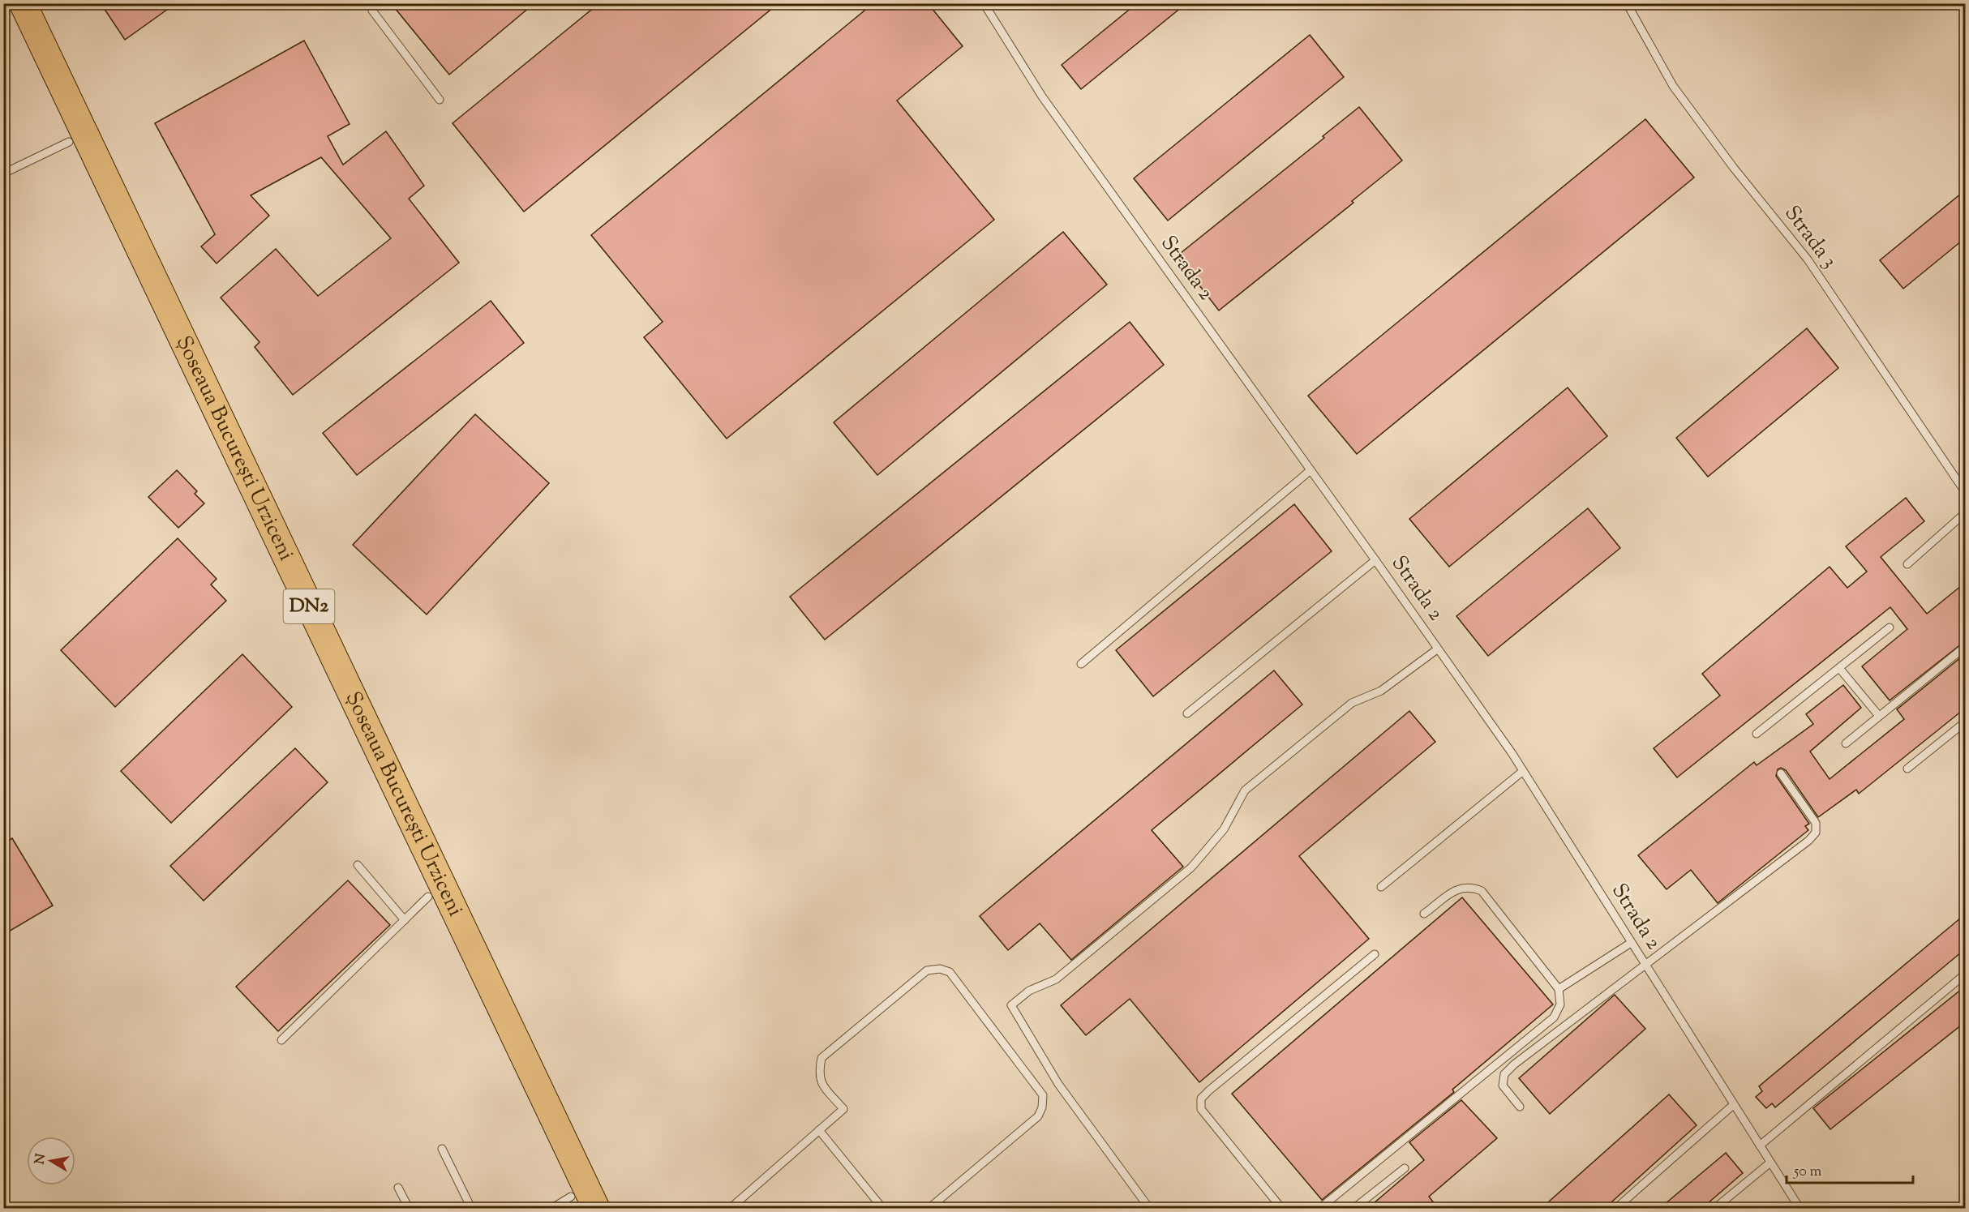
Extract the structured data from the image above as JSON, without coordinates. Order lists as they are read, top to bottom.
{
  "streets": {
    "highway": ["Șoseaua București Urziceni", "DN2"],
    "lane": ["Strada 3", "Strada 2"]
  },
  "scale_bar": "50 m",
  "north": "left"
}
